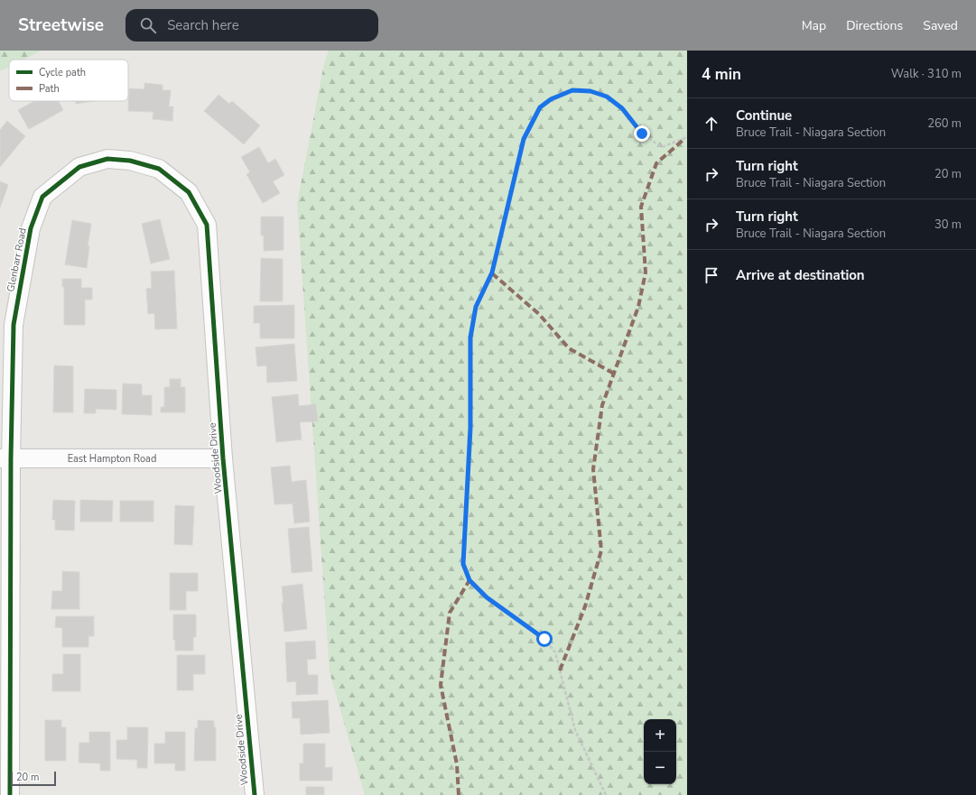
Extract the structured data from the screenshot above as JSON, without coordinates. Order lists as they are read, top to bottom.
{
  "streets": {
    "street": ["Glenbarr Road", "East Hampton Road", "Woodside Drive"]
  },
  "crossings": [
    ["Glenbarr Road", "East Hampton Road"],
    ["Glenbarr Road", "Woodside Drive"],
    ["East Hampton Road", "Woodside Drive"]
  ],
  "legend": ["Cycle path", "Path"],
  "scale_bar": "20 m",
  "page": {
    "header": "Streetwise",
    "search": "Search here",
    "nav": ["Map", "Directions", "Saved"],
    "heading": ["4 min", "Walk · 310 m"],
    "list": [
      ["Continue", "Bruce Trail - Niagara Section", "260 m"],
      ["Turn right", "Bruce Trail - Niagara Section", "20 m"],
      ["Turn right", "Bruce Trail - Niagara Section", "30 m"],
      "Arrive at destination"
    ],
    "map_buttons": ["+", "−"],
    "scale": "20 m"
  }
}
